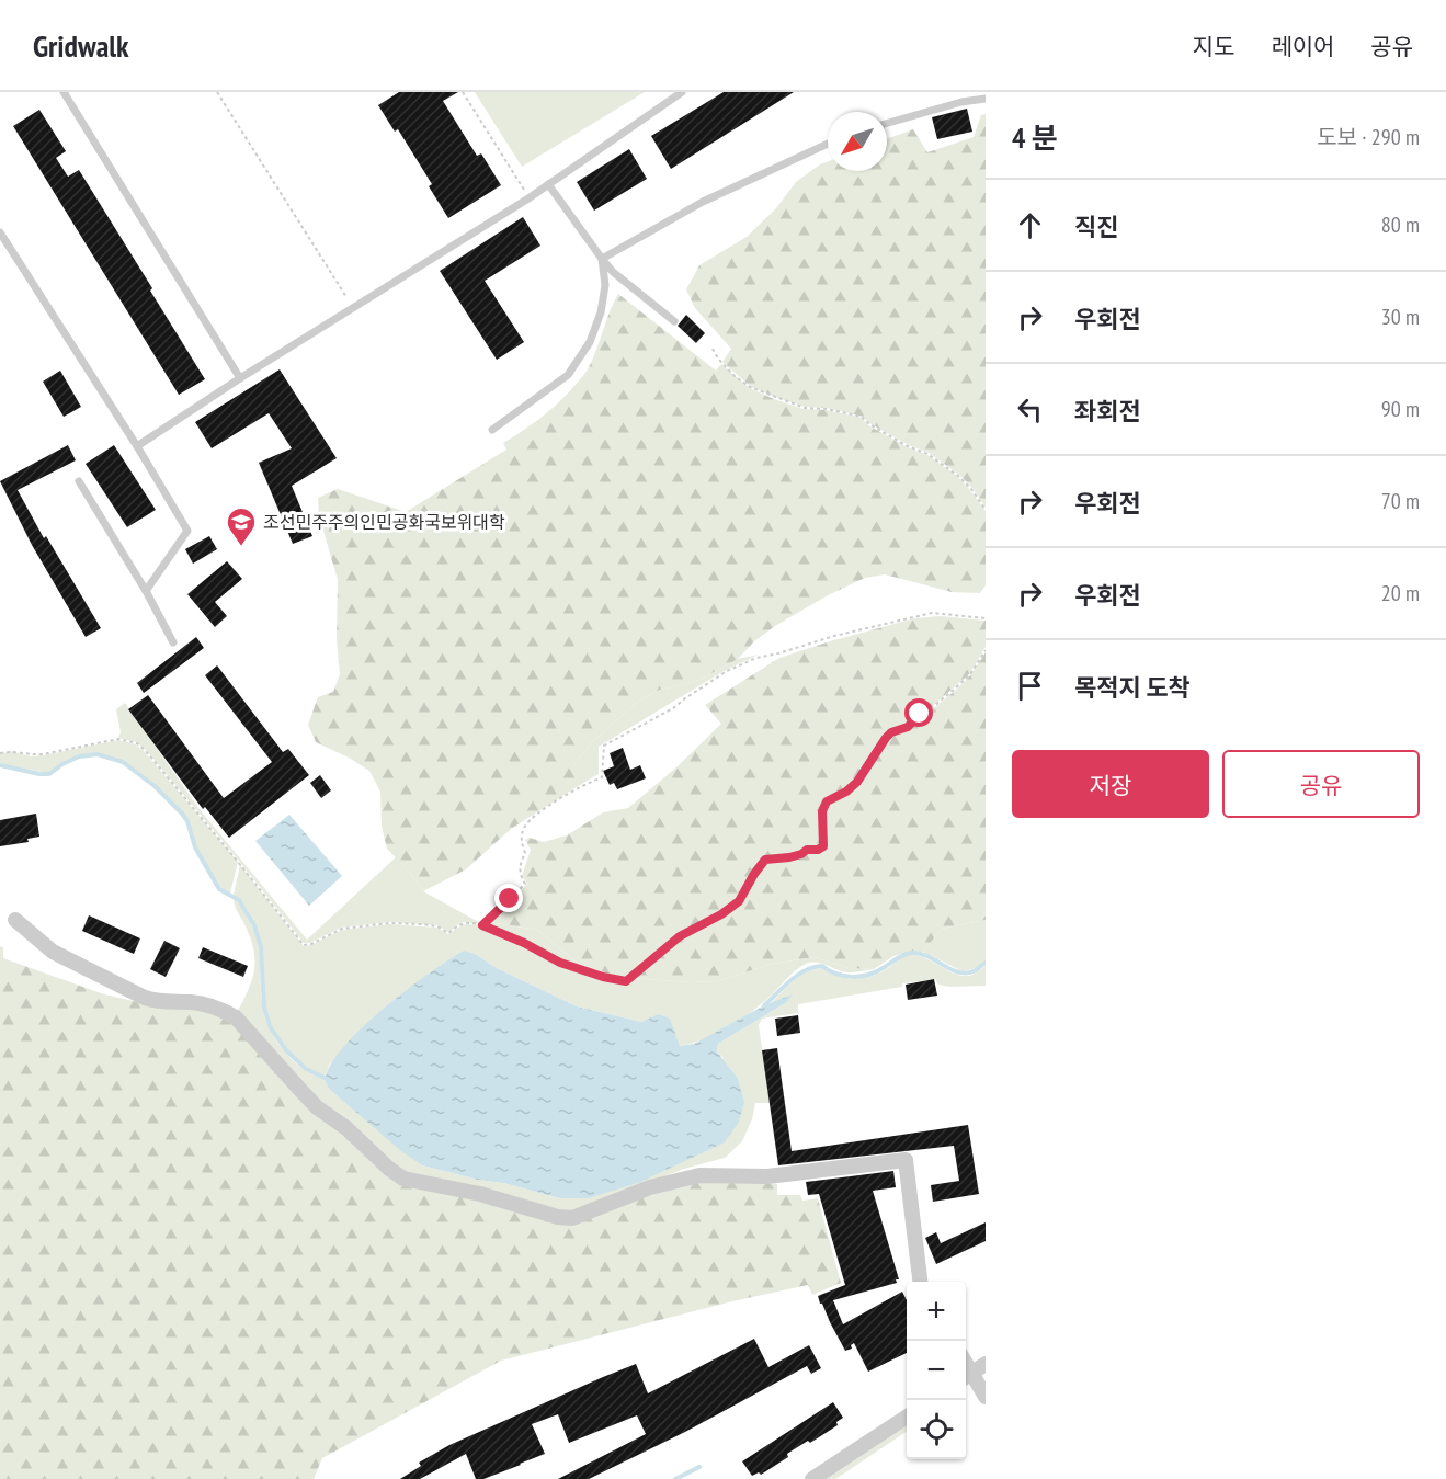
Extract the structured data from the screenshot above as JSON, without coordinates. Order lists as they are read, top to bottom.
{
  "places": {
    "school or university": ["조선민주주의인민공화국보위대학"]
  },
  "north": "bottom left",
  "page": {
    "header": "Gridwalk",
    "nav": ["지도", "레이어", "공유"],
    "heading": ["4 분", "도보 · 290 m"],
    "list": [
      ["직진", "80 m"],
      ["우회전", "30 m"],
      ["좌회전", "90 m"],
      ["우회전", "70 m"],
      ["우회전", "20 m"],
      "목적지 도착"
    ],
    "buttons": ["저장", "공유"],
    "map_buttons": ["+", "−"]
  }
}
